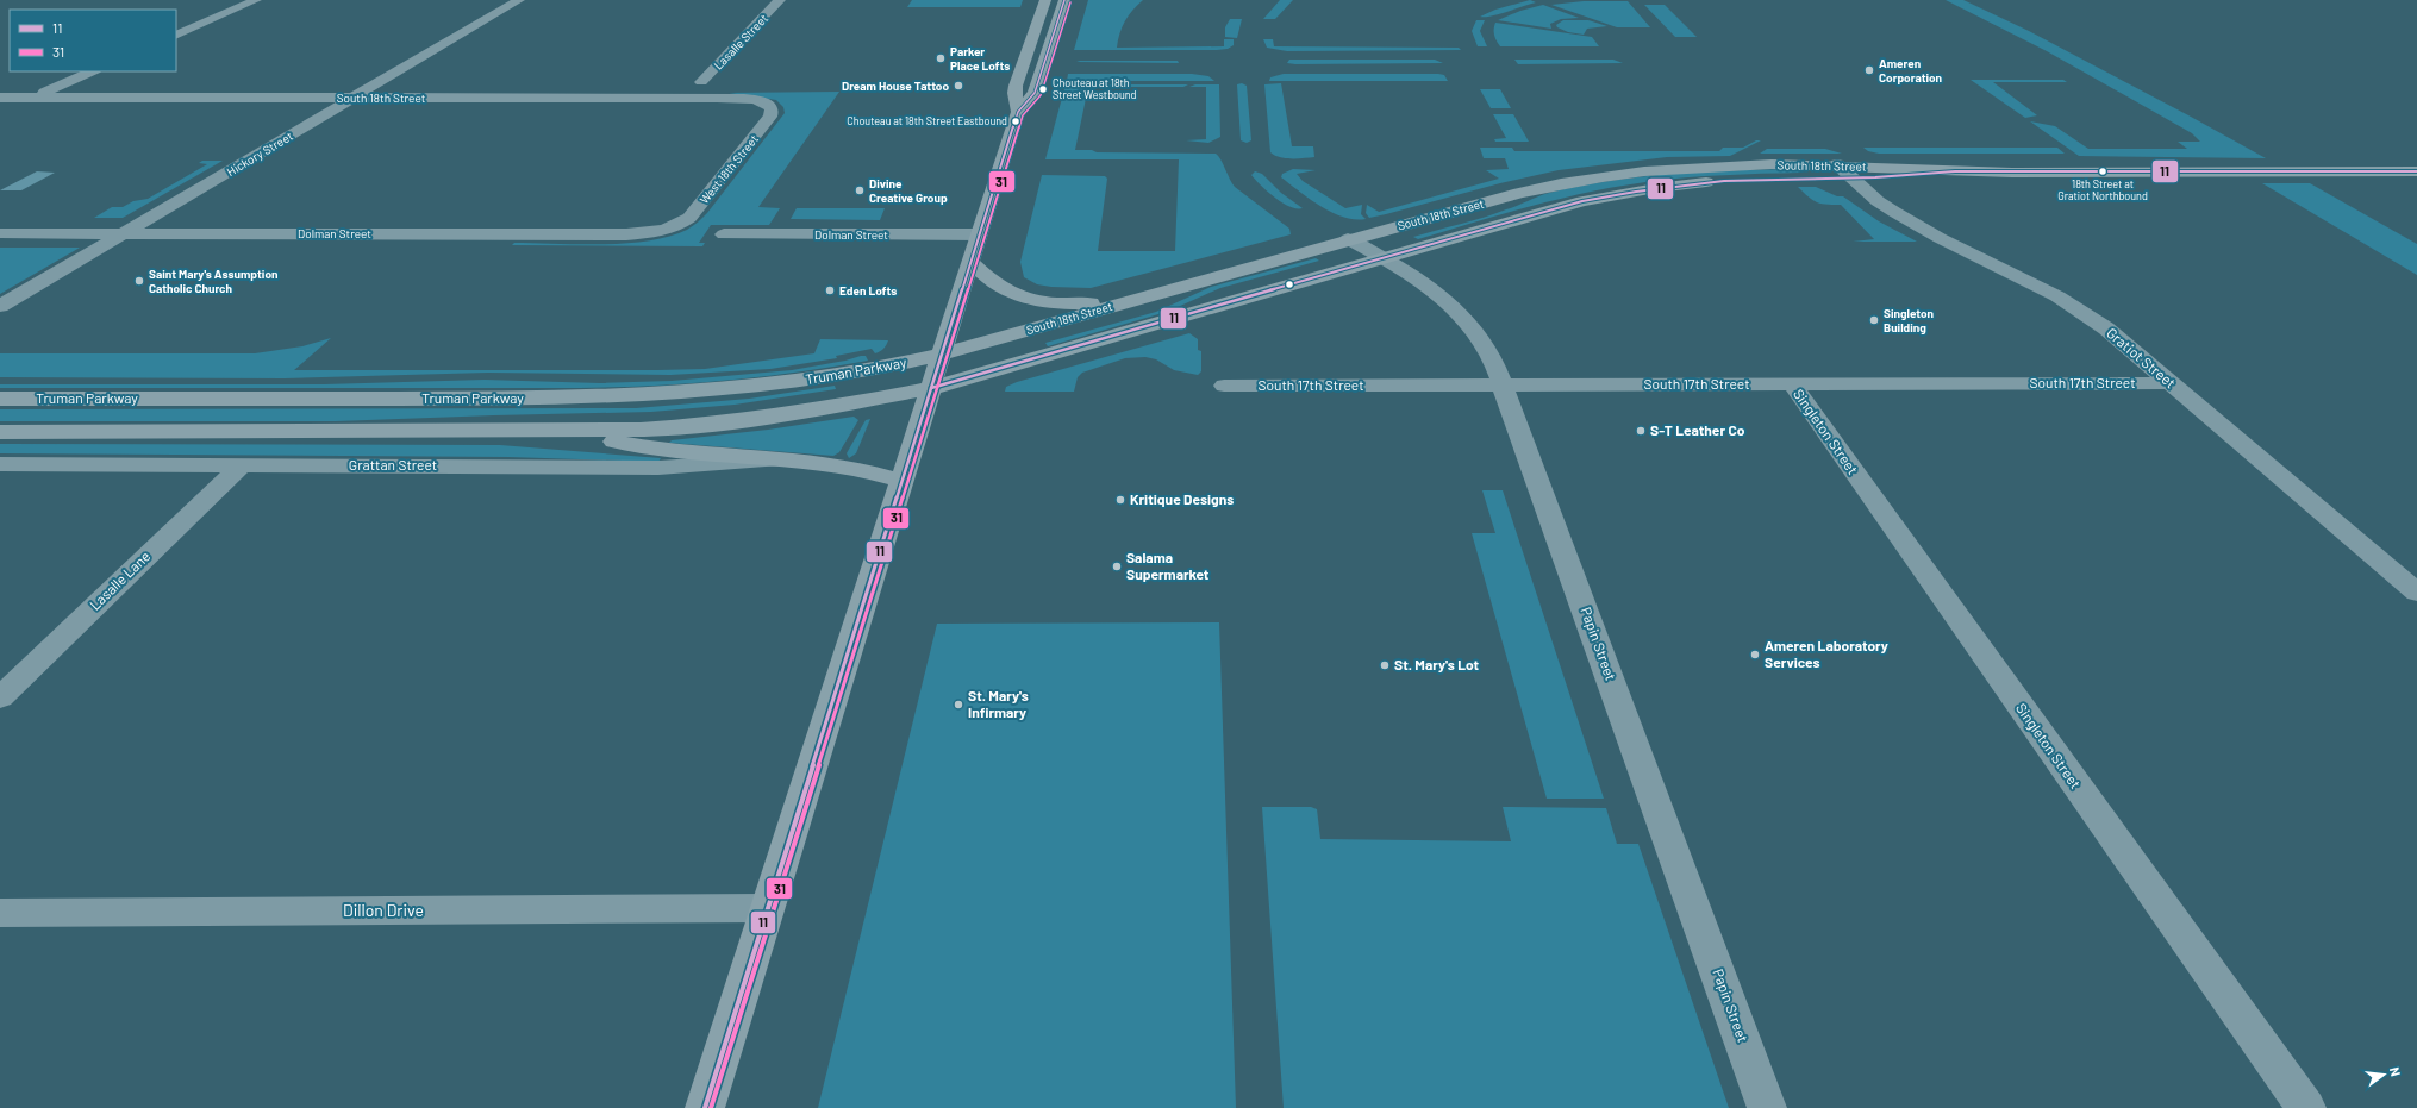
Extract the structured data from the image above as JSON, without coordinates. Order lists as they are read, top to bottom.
{
  "streets": {
    "main road": ["South 18th Street", "Truman Parkway"],
    "street": [
      "Lasalle Street",
      "Hickory Street",
      "West 18th Street",
      "Dolman Street",
      "Gratiot Street",
      "South 17th Street",
      "Singleton Street",
      "Grattan Street",
      "Lasalle Lane",
      "Papin Street",
      "Dillon Drive"
    ]
  },
  "crossings": [
    ["South 18th Street", "Hickory Street"],
    ["South 18th Street", "West 18th Street"],
    ["South 18th Street", "Gratiot Street"],
    ["South 18th Street", "Truman Parkway"],
    ["South 18th Street", "Papin Street"],
    ["Hickory Street", "Dolman Street"],
    ["West 18th Street", "Dolman Street"],
    ["Gratiot Street", "South 17th Street"],
    ["South 17th Street", "Singleton Street"],
    ["South 17th Street", "Papin Street"],
    ["Grattan Street", "Lasalle Lane"]
  ],
  "places": [
    "Parker Place Lofts",
    "Ameren Corporation",
    "Dream House Tattoo",
    "Chouteau at 18th Street Westbound",
    "Chouteau at 18th Street Eastbound",
    "18th Street at Gratiot Northbound",
    "Divine Creative Group",
    "Saint Mary's Assumption Catholic Church",
    "Eden Lofts",
    "Singleton Building",
    "S-T Leather Co",
    "Kritique Designs",
    "Salama Supermarket",
    "Ameren Laboratory Services",
    "St. Mary's Lot",
    "St. Mary's Infirmary"
  ],
  "lines": ["transit line 11", "transit line 31"],
  "legend": ["11", "31"],
  "north": "right"
}
